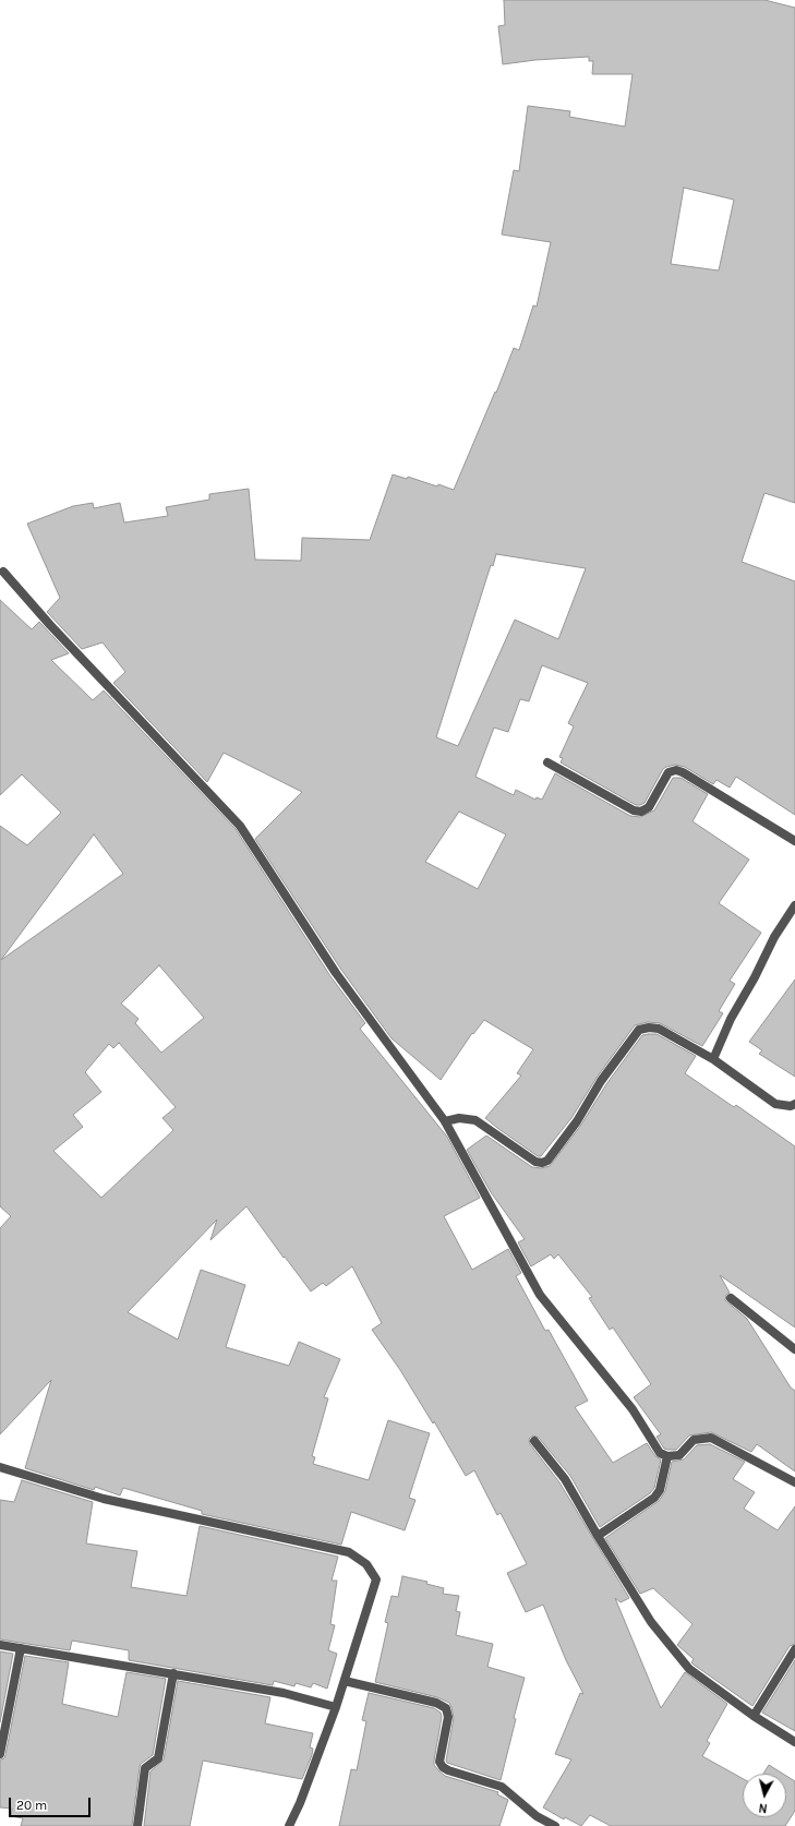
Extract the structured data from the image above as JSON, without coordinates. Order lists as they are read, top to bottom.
{
  "scale_bar": "20 m",
  "north": "bottom"
}
